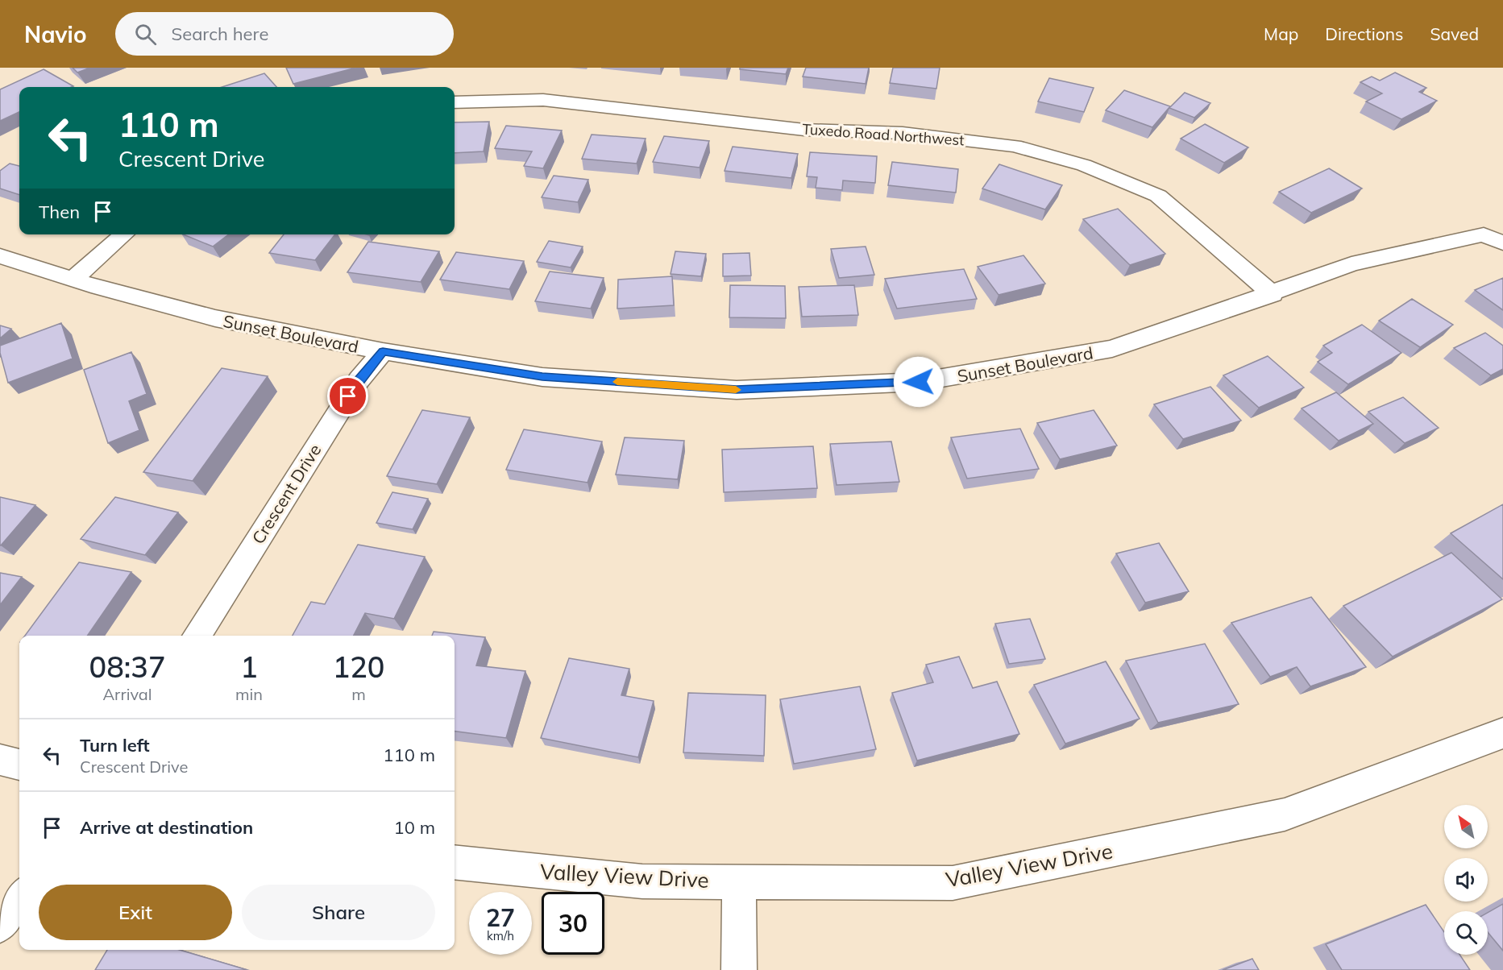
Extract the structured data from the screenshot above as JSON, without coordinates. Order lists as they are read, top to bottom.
{
  "streets": {
    "street": [
      "Tuxedo Road Northwest",
      "Sunset Boulevard",
      "Crescent Drive",
      "Valley View Drive"
    ]
  },
  "crossings": [
    ["Tuxedo Road Northwest", "Sunset Boulevard"],
    ["Sunset Boulevard", "Crescent Drive"]
  ],
  "north": "top left",
  "page": {
    "header": "Navio",
    "search": "Search here",
    "nav": ["Map", "Directions", "Saved"],
    "turn": ["110 m", "Crescent Drive"],
    "then": "Then",
    "eta": [
      "08:37",
      "Arrival",
      "1",
      "min",
      "120",
      "m"
    ],
    "list": [
      {
        "name": "Turn left",
        "note": "Crescent Drive",
        "value": "110 m"
      },
      {
        "name": "Arrive at destination",
        "value": "10 m"
      }
    ],
    "buttons": ["Exit", "Share"],
    "speed": "27 km/h",
    "limit": "30"
  }
}
